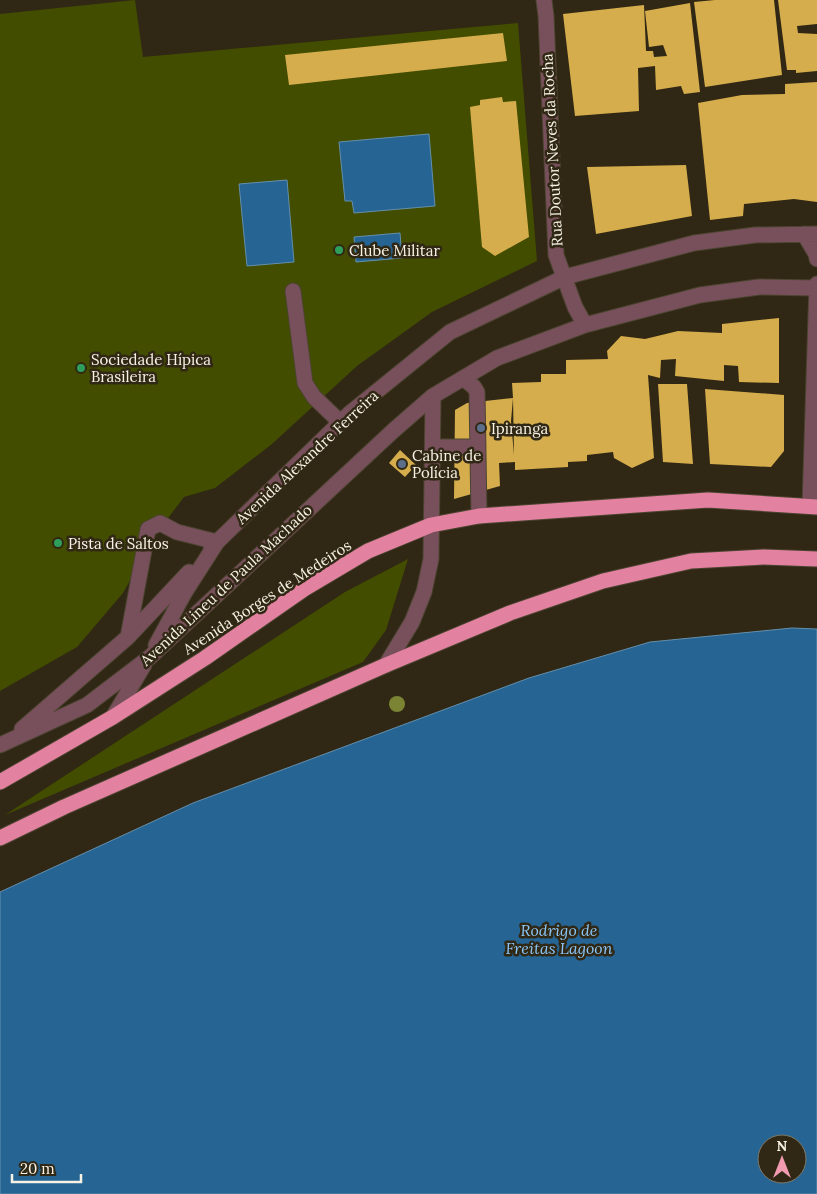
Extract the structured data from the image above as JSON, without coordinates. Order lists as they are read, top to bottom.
{
  "streets": {
    "highway": ["Avenida Borges de Medeiros"],
    "street": ["Rua Doutor Neves da Rocha", "Avenida Alexandre Ferreira", "Avenida Lineu de Paula Machado"]
  },
  "crossings": [
    ["Rua Doutor Neves da Rocha", "Avenida Alexandre Ferreira"],
    ["Avenida Alexandre Ferreira", "Avenida Lineu de Paula Machado"],
    ["Avenida Alexandre Ferreira", "Avenida Borges de Medeiros"]
  ],
  "water": ["Rodrigo de Freitas Lagoon"],
  "places": [
    "Clube Militar",
    "Sociedade Hípica Brasileira",
    "Ipiranga",
    "Cabine de Polícia",
    "Pista de Saltos"
  ],
  "scale_bar": "20 m",
  "north": "top"
}
